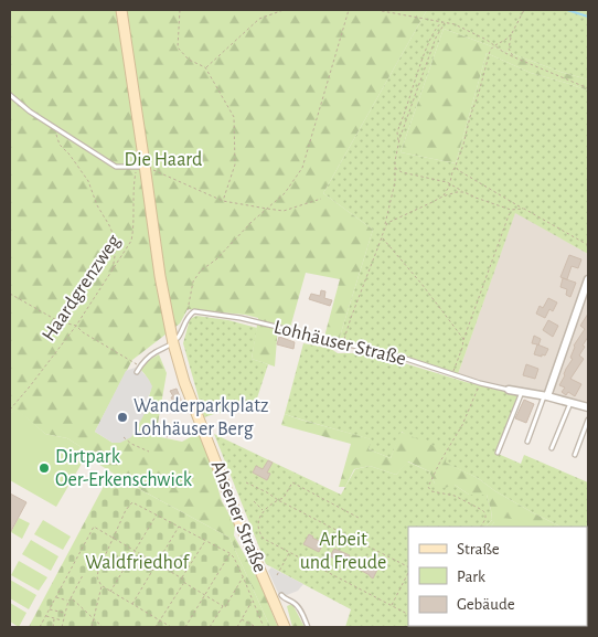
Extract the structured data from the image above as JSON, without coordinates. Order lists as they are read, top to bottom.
{
  "streets": {
    "main road": ["Ahsener Straße"],
    "street": ["Lohhäuser Straße"],
    "path": ["Haardgrenzweg"]
  },
  "crossings": [
    ["Haardgrenzweg", "Ahsener Straße"]
  ],
  "parks": ["Die Haard", "Arbeit und Freude", "Waldfriedhof"],
  "places": ["Wanderparkplatz Lohhäuser Berg", "Dirtpark Oer-Erkenschwick"],
  "legend": ["Straße", "Park", "Gebäude"]
}
